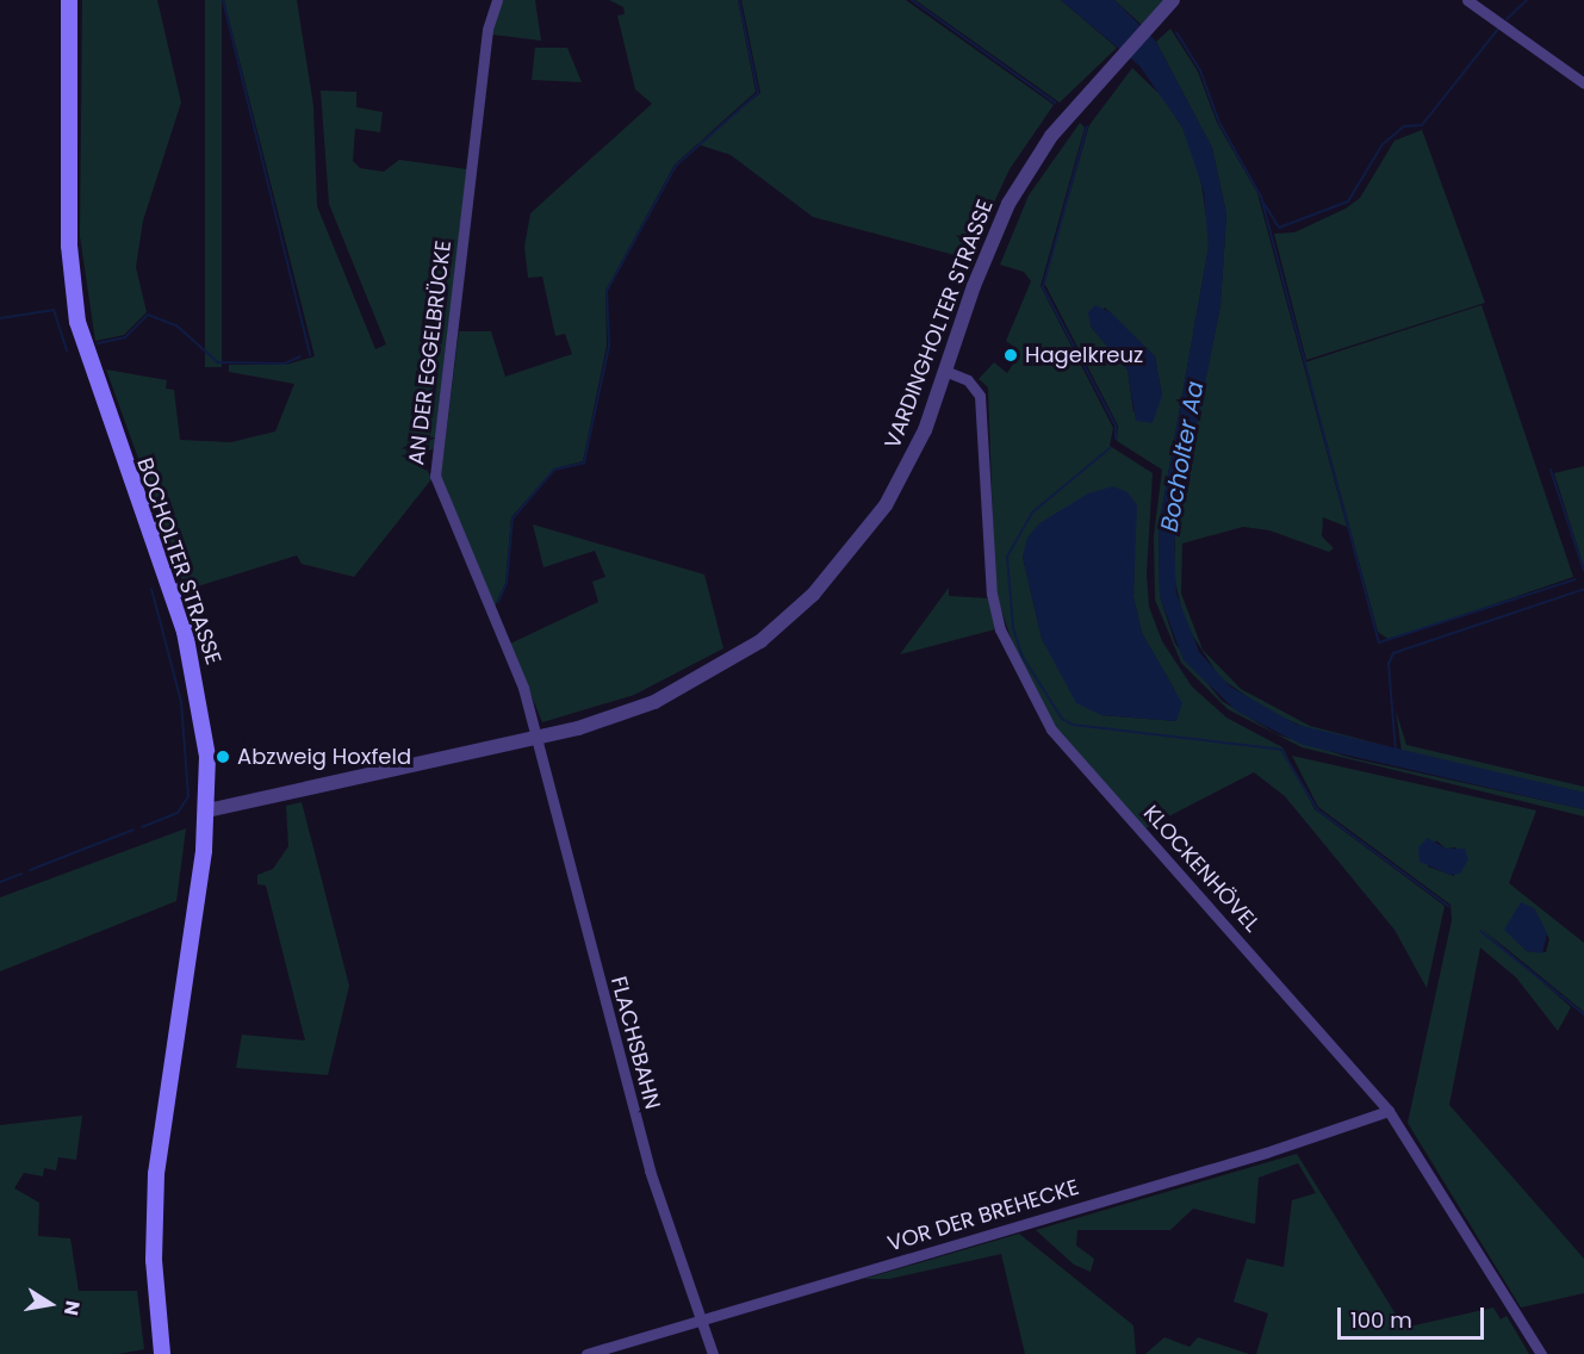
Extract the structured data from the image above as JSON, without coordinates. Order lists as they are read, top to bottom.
{
  "streets": {
    "main road": ["BOCHOLTER STRASSE"],
    "street": [
      "VARDINGHOLTER STRASSE",
      "AN DER EGGELBRÜCKE",
      "KLOCKENHÖVEL",
      "FLACHSBAHN",
      "VOR DER BREHECKE"
    ]
  },
  "crossings": [
    ["VARDINGHOLTER STRASSE", "AN DER EGGELBRÜCKE"],
    ["VARDINGHOLTER STRASSE", "BOCHOLTER STRASSE"],
    ["VARDINGHOLTER STRASSE", "KLOCKENHÖVEL"],
    ["VARDINGHOLTER STRASSE", "FLACHSBAHN"],
    ["AN DER EGGELBRÜCKE", "FLACHSBAHN"],
    ["KLOCKENHÖVEL", "VOR DER BREHECKE"],
    ["FLACHSBAHN", "VOR DER BREHECKE"]
  ],
  "water": ["Bocholter Aa"],
  "places": ["Hagelkreuz", "Abzweig Hoxfeld"],
  "scale_bar": "100 m",
  "north": "right"
}
